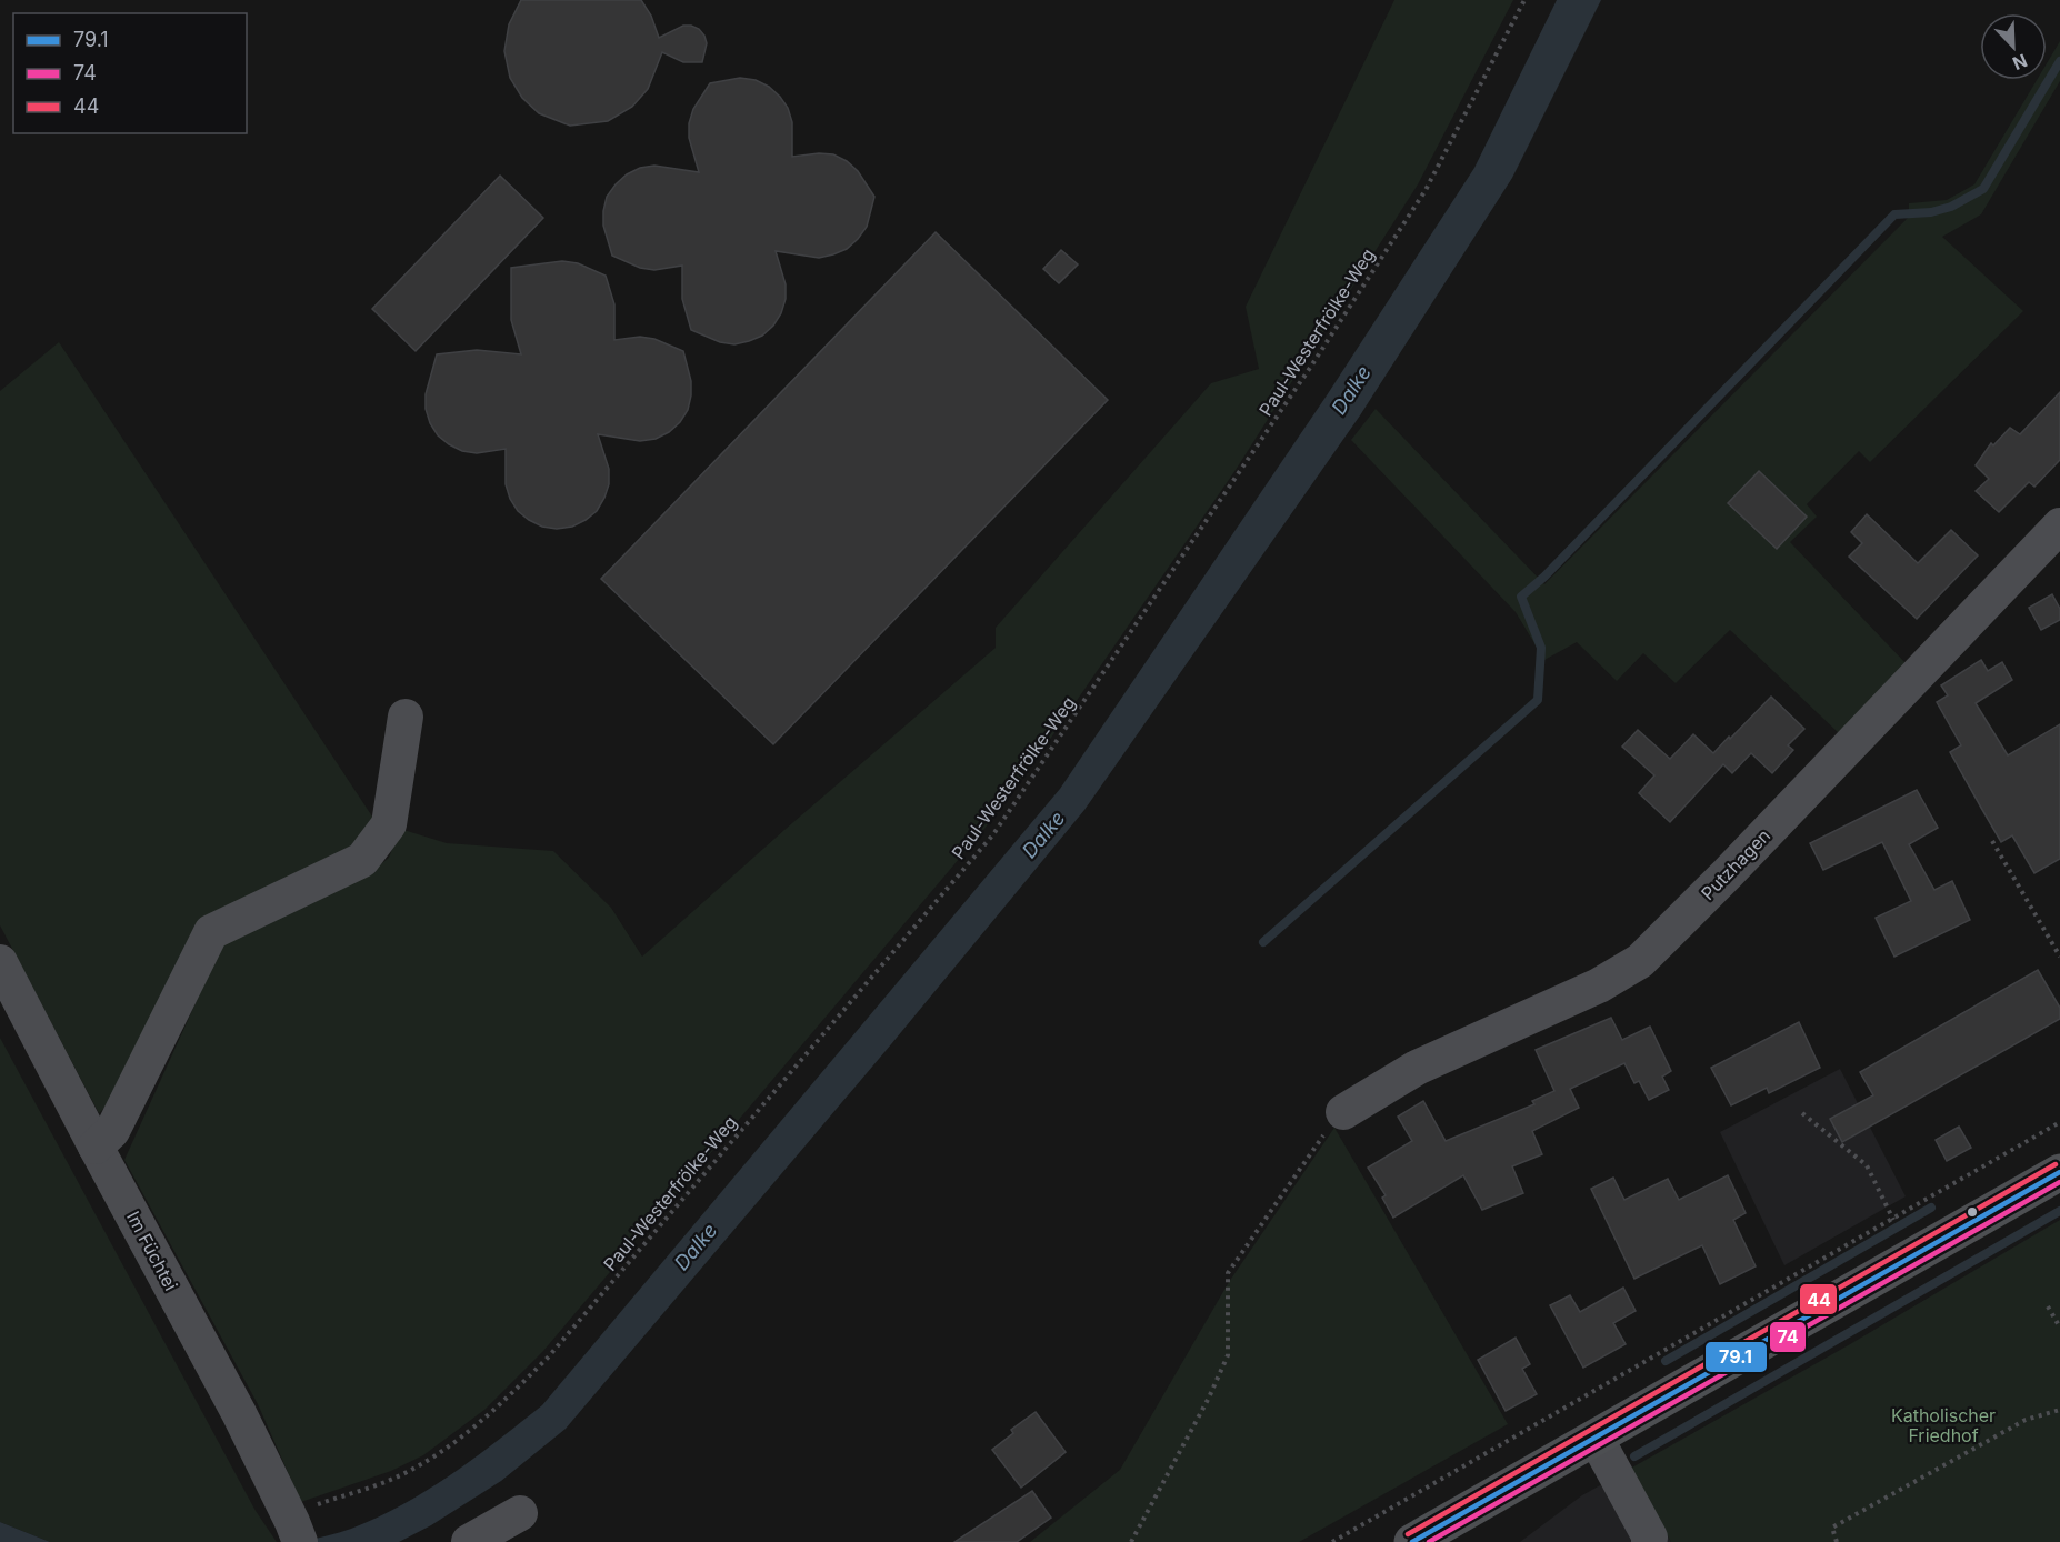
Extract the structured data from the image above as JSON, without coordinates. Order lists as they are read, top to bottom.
{
  "streets": {
    "street": ["Putzhagen", "Im Füchtei"],
    "path": ["Paul-Westerfrölke-Weg"]
  },
  "crossings": [
    ["Paul-Westerfrölke-Weg", "Im Füchtei"]
  ],
  "water": ["Dalke"],
  "parks": ["Katholischer Friedhof"],
  "lines": ["transit line 44", "transit line 79.1", "transit line 74"],
  "legend": ["79.1", "74", "44"],
  "north": "bottom right"
}
